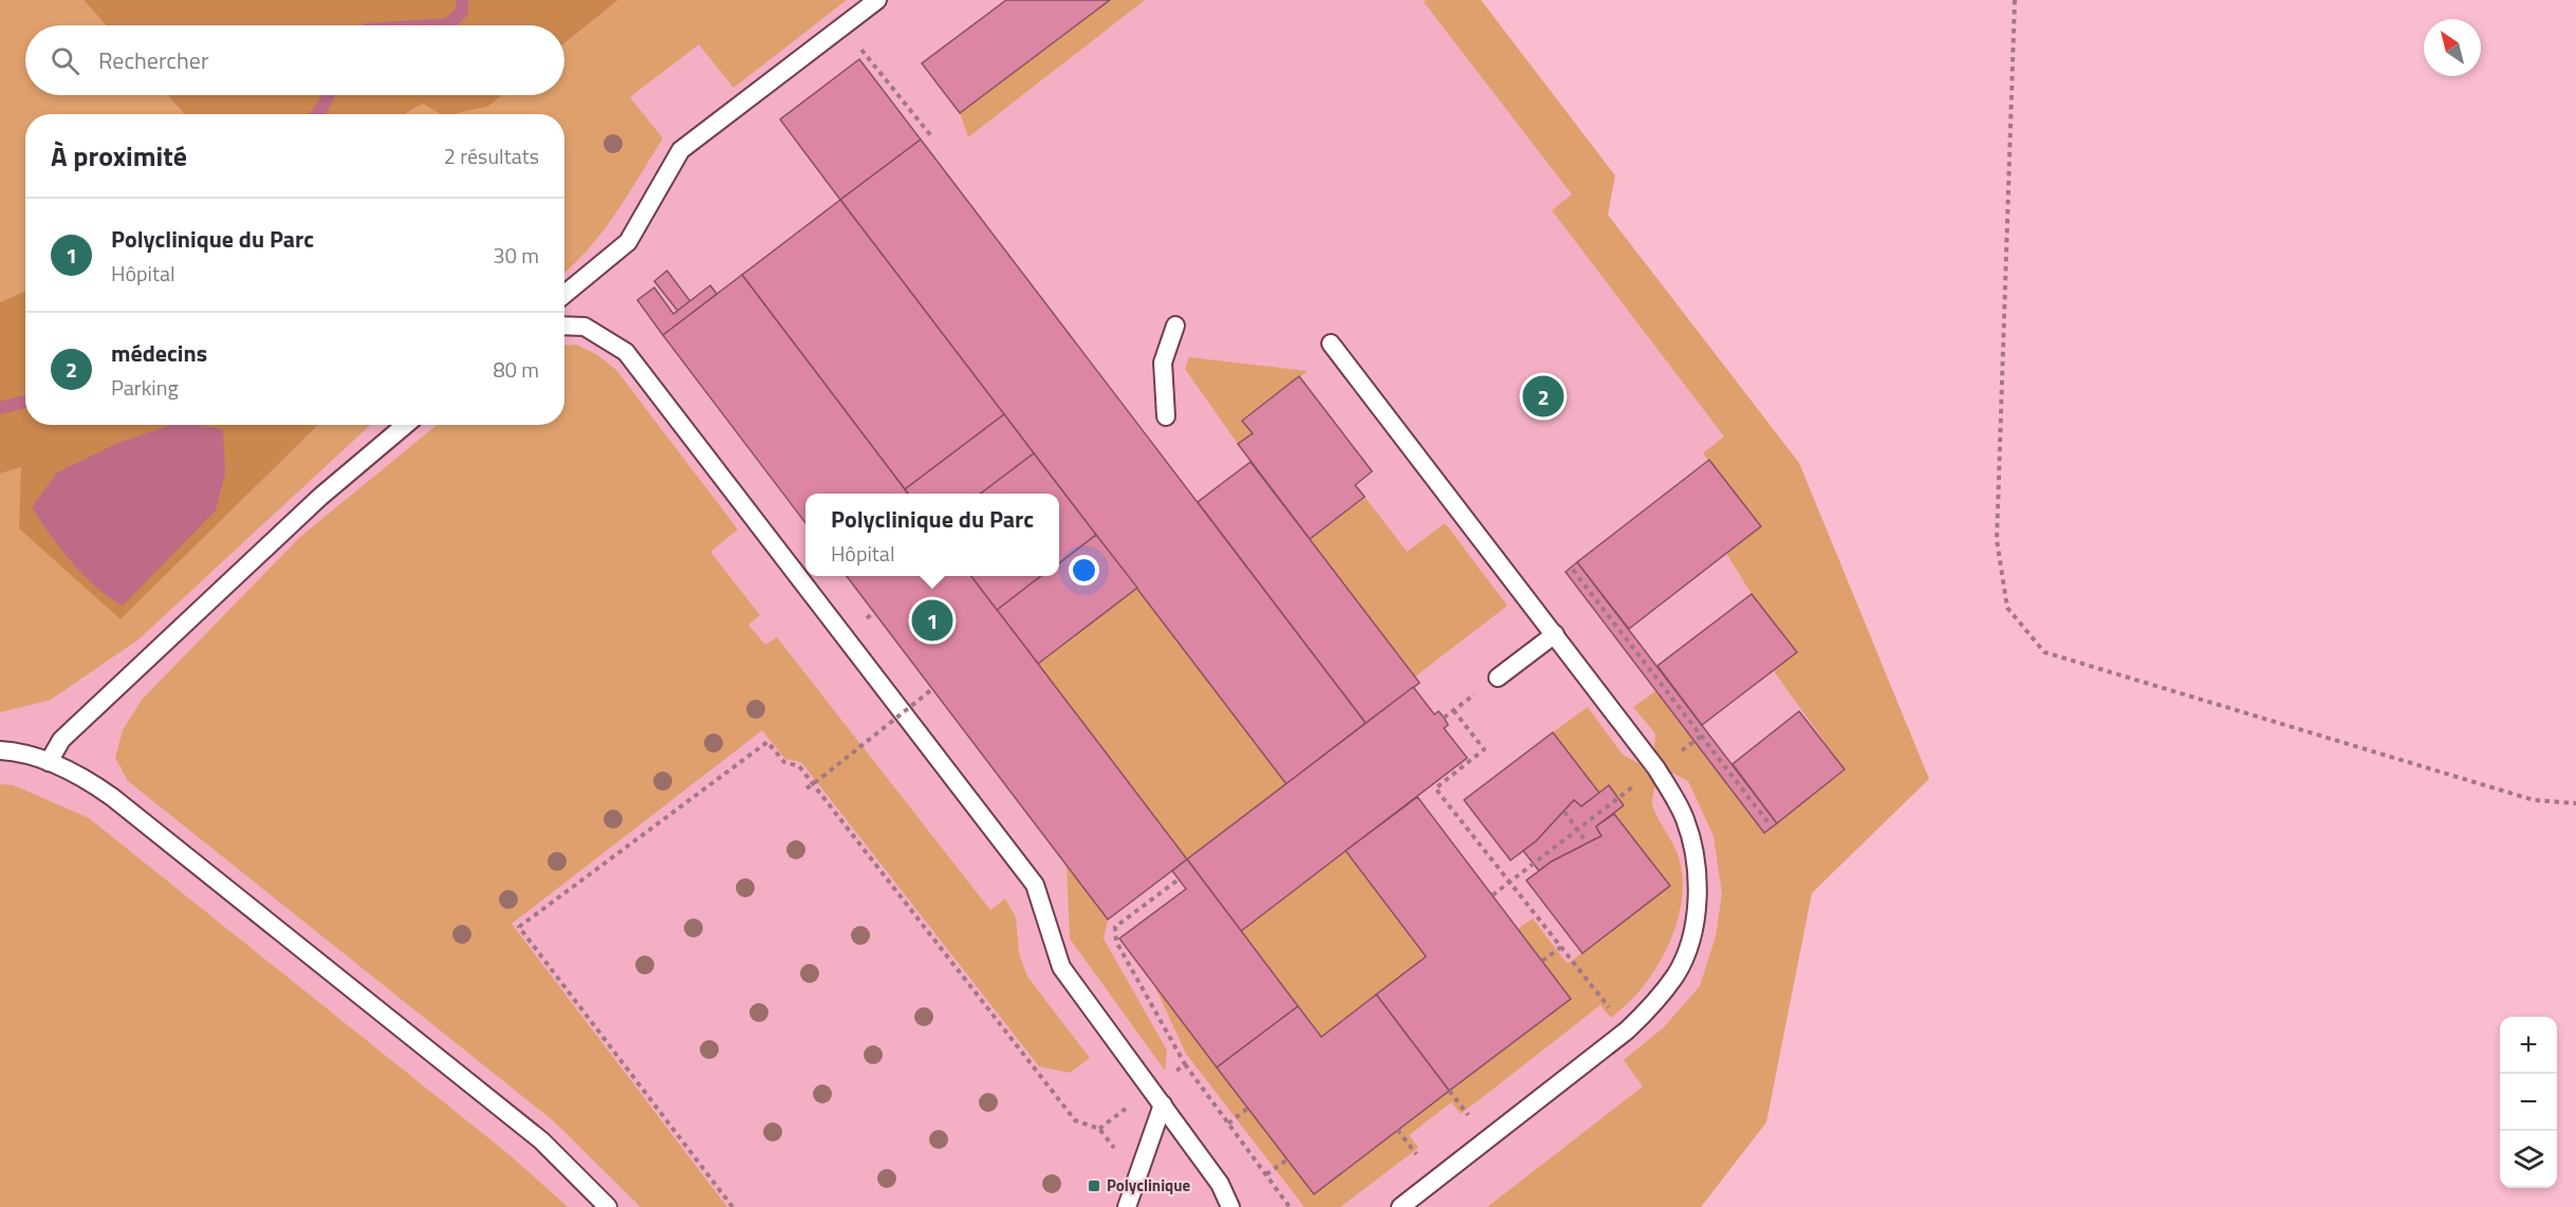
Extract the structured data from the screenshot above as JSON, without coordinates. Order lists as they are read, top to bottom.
{
  "places": {
    "transit": ["Polyclinique"]
  },
  "north": "top left",
  "page": {
    "search": "Rechercher",
    "heading": ["À proximité", "2 résultats"],
    "list": [
      {
        "mark": "1",
        "name": "Polyclinique du Parc",
        "note": "Hôpital",
        "value": "30 m"
      },
      {
        "mark": "2",
        "name": "médecins",
        "note": "Parking",
        "value": "80 m"
      }
    ],
    "pins": ["2", "1"],
    "popup": ["Polyclinique du Parc", "Hôpital"],
    "map_buttons": ["+", "−"]
  }
}
